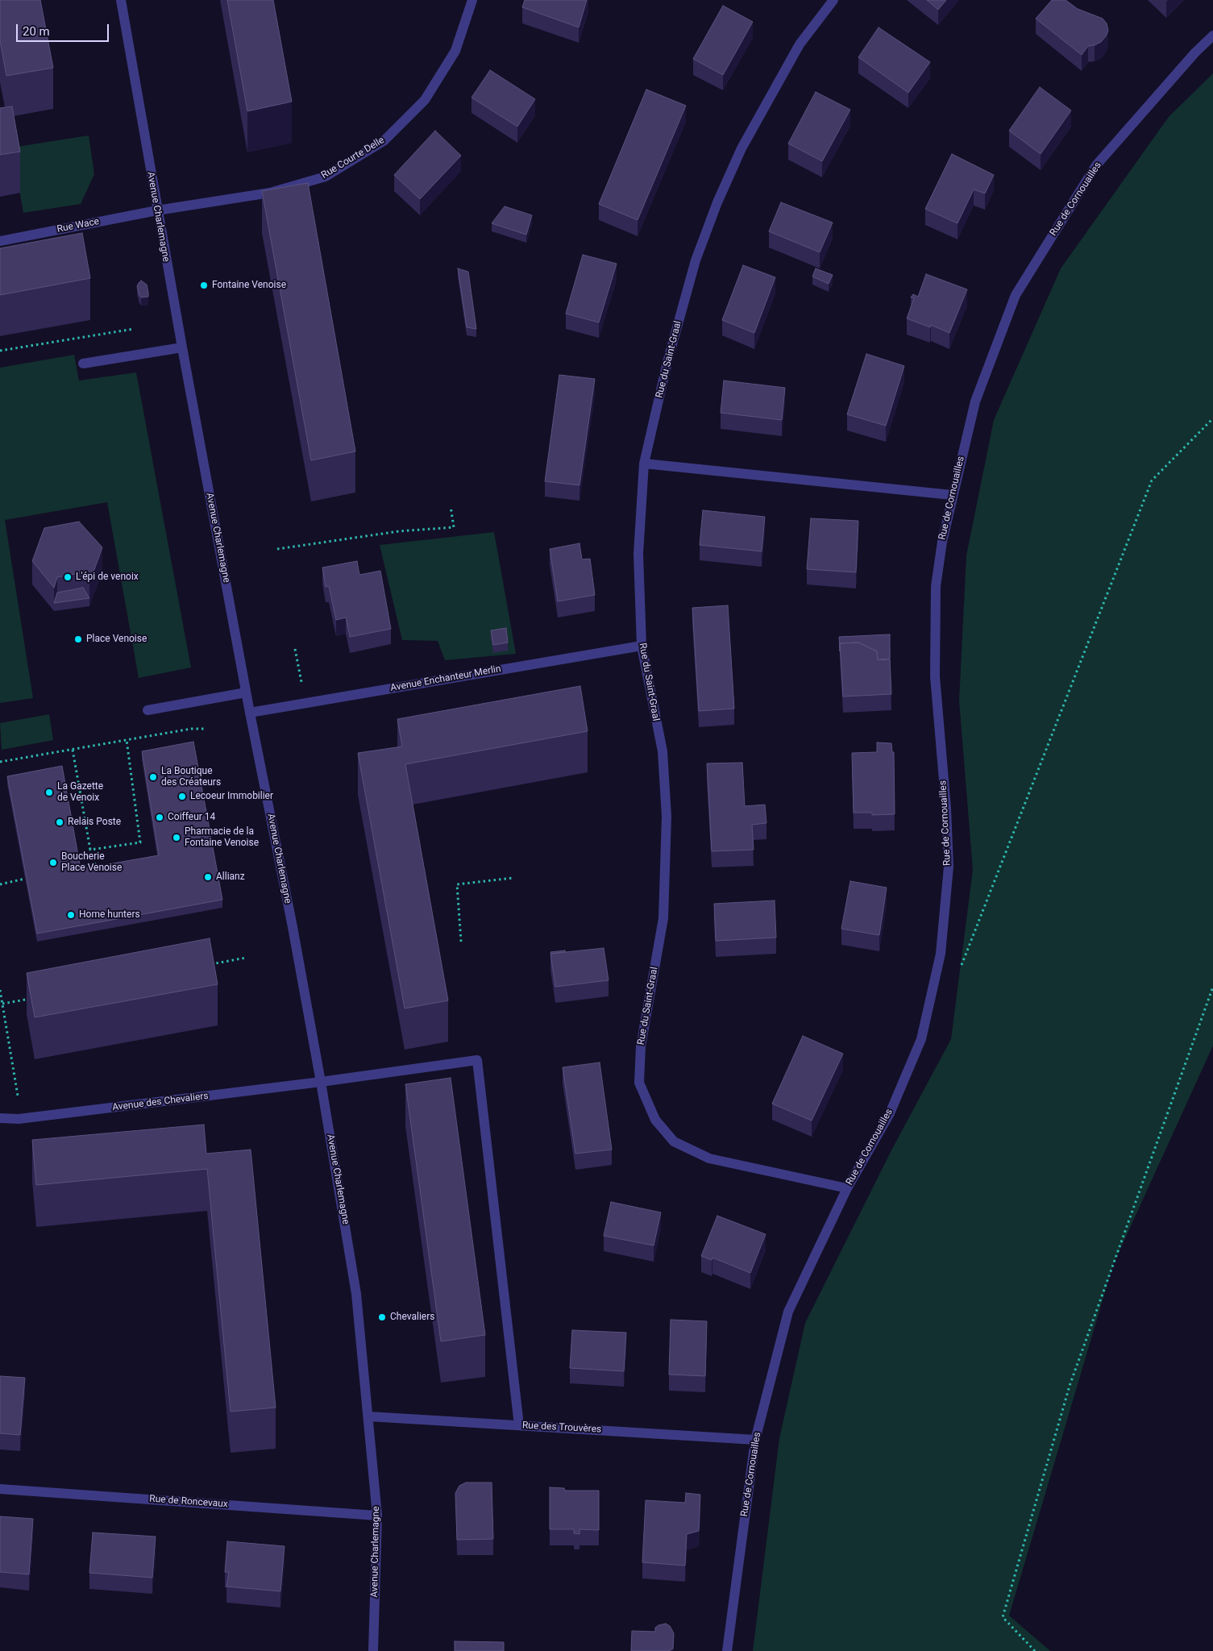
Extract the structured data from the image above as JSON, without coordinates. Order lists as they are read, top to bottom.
{
  "streets": {
    "street": [
      "Rue Courte Delle",
      "Rue de Cornouailles",
      "Avenue Charlemagne",
      "Rue Wace",
      "Rue du Saint-Graal",
      "Avenue Enchanteur Merlin",
      "Avenue des Chevaliers",
      "Rue des Trouvères",
      "Rue de Roncevaux"
    ]
  },
  "crossings": [
    ["Rue Courte Delle", "Avenue Charlemagne"],
    ["Rue Courte Delle", "Rue Wace"],
    ["Rue de Cornouailles", "Rue du Saint-Graal"],
    ["Rue de Cornouailles", "Rue des Trouvères"],
    ["Avenue Charlemagne", "Rue Wace"],
    ["Avenue Charlemagne", "Avenue Enchanteur Merlin"],
    ["Avenue Charlemagne", "Avenue des Chevaliers"],
    ["Avenue Charlemagne", "Rue des Trouvères"],
    ["Avenue Charlemagne", "Rue de Roncevaux"],
    ["Rue du Saint-Graal", "Avenue Enchanteur Merlin"],
    ["Avenue des Chevaliers", "Rue des Trouvères"]
  ],
  "places": [
    "Fontaine Venoise",
    "L'épi de venoix",
    "Place Venoise",
    "La Boutique des Créateurs",
    "La Gazette de Venoix",
    "Lecoeur Immobilier",
    "Coiffeur 14",
    "Relais Poste",
    "Pharmacie de la Fontaine Venoise",
    "Boucherie Place Venoise",
    "Allianz",
    "Home hunters",
    "Chevaliers"
  ],
  "scale_bar": "20 m"
}
